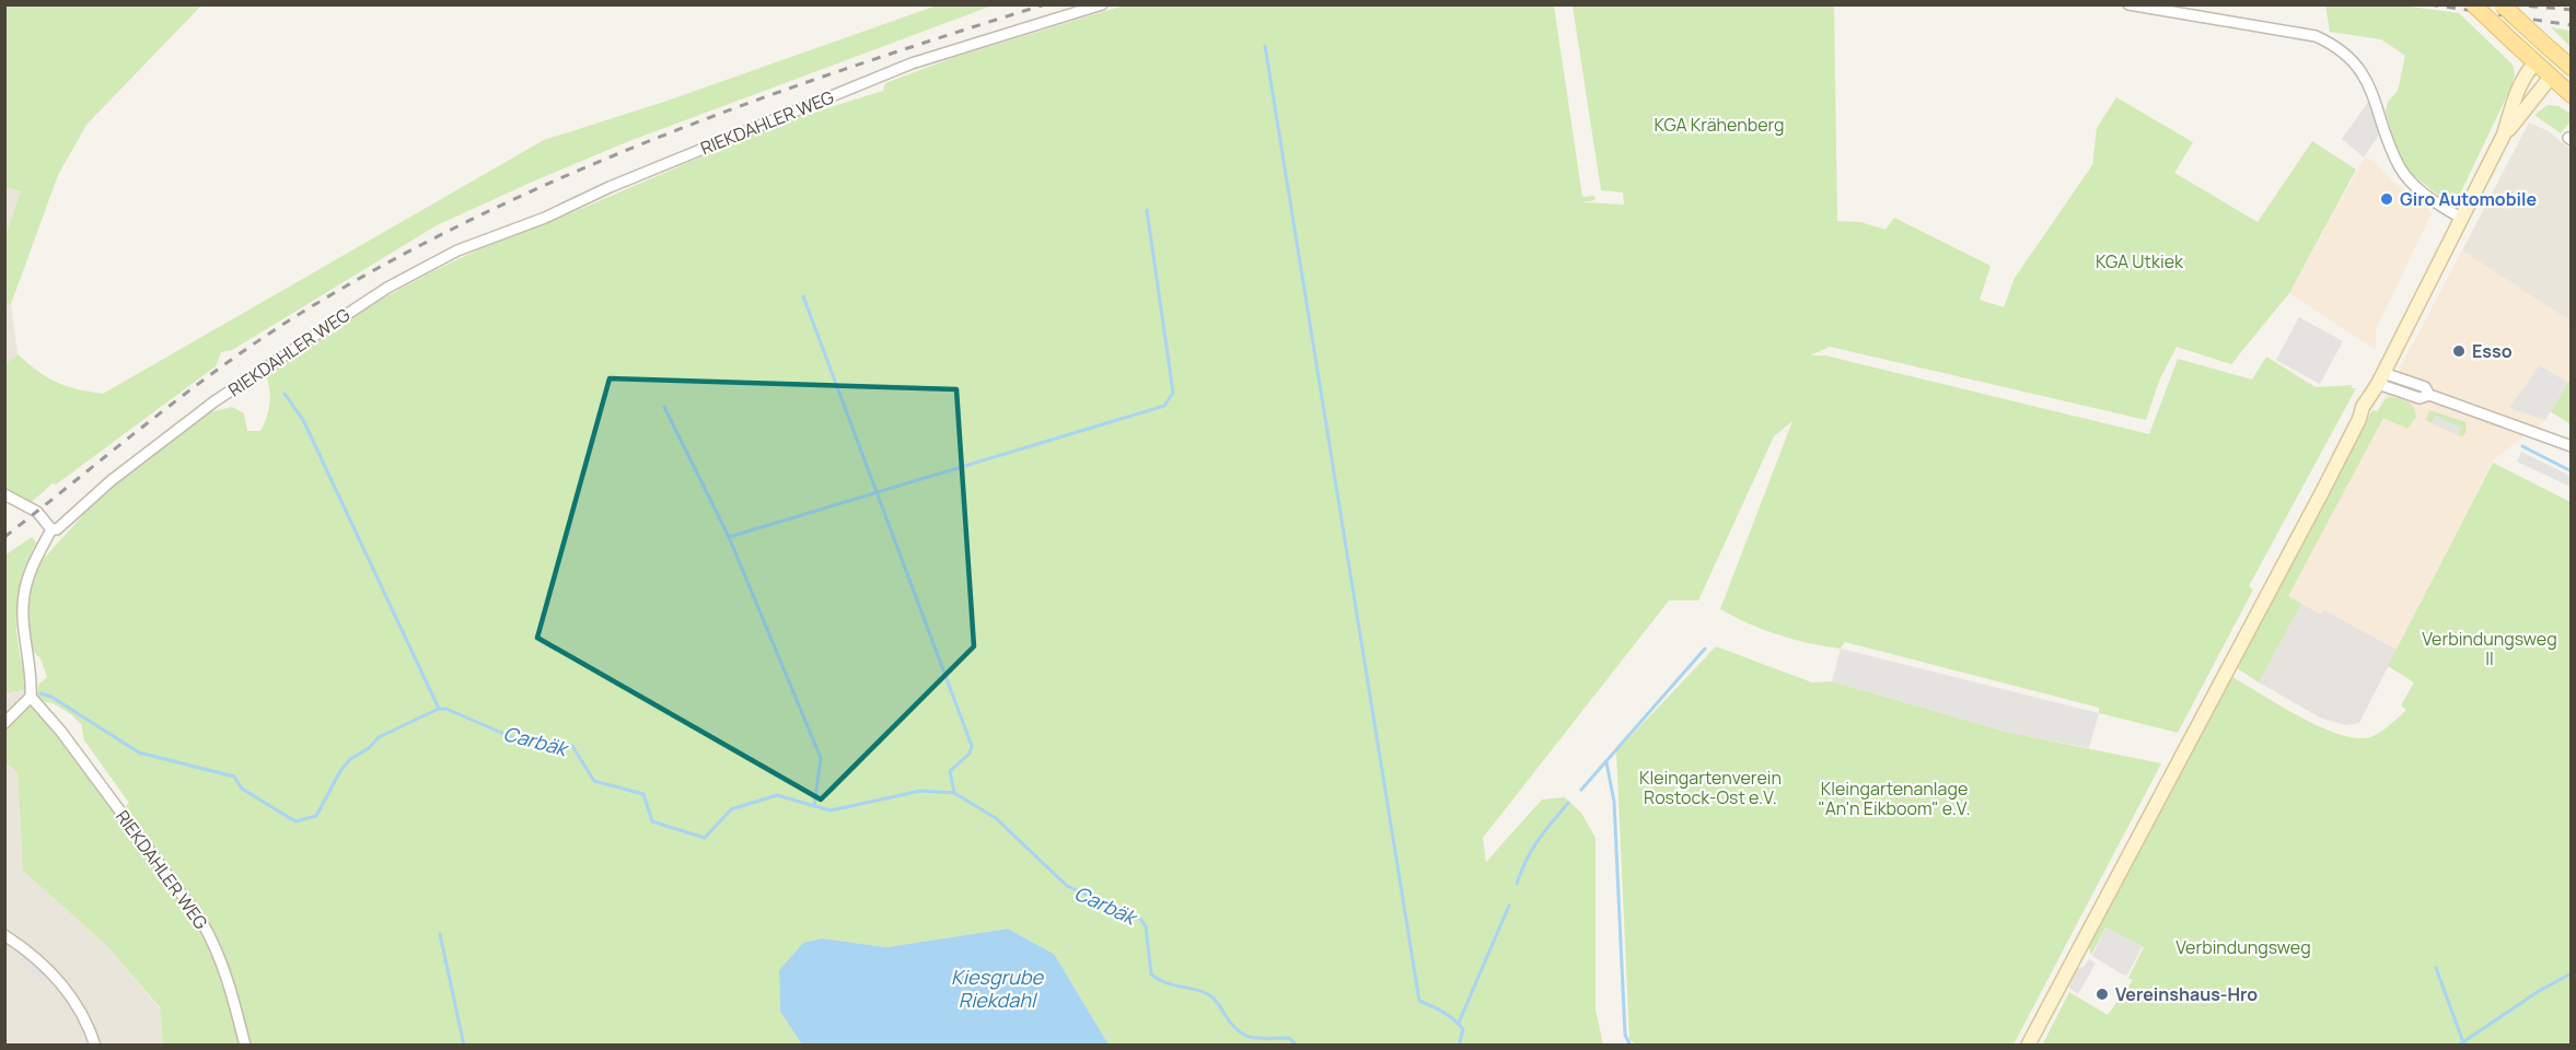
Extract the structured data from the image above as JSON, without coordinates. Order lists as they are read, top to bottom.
{
  "streets": {
    "street": ["RIEKDAHLER WEG"]
  },
  "water": ["Carbäk", "Kiesgrube Riekdahl"],
  "parks": [
    "KGA Krähenberg",
    "KGA Utkiek",
    "Verbindungsweg II",
    "Kleingartenverein Rostock-Ost e.V.",
    "Kleingartenanlage \"An'n Eikboom\" e.V.",
    "Verbindungsweg"
  ],
  "places": ["Giro Automobile", "Esso", "Vereinshaus-Hro"]
}
